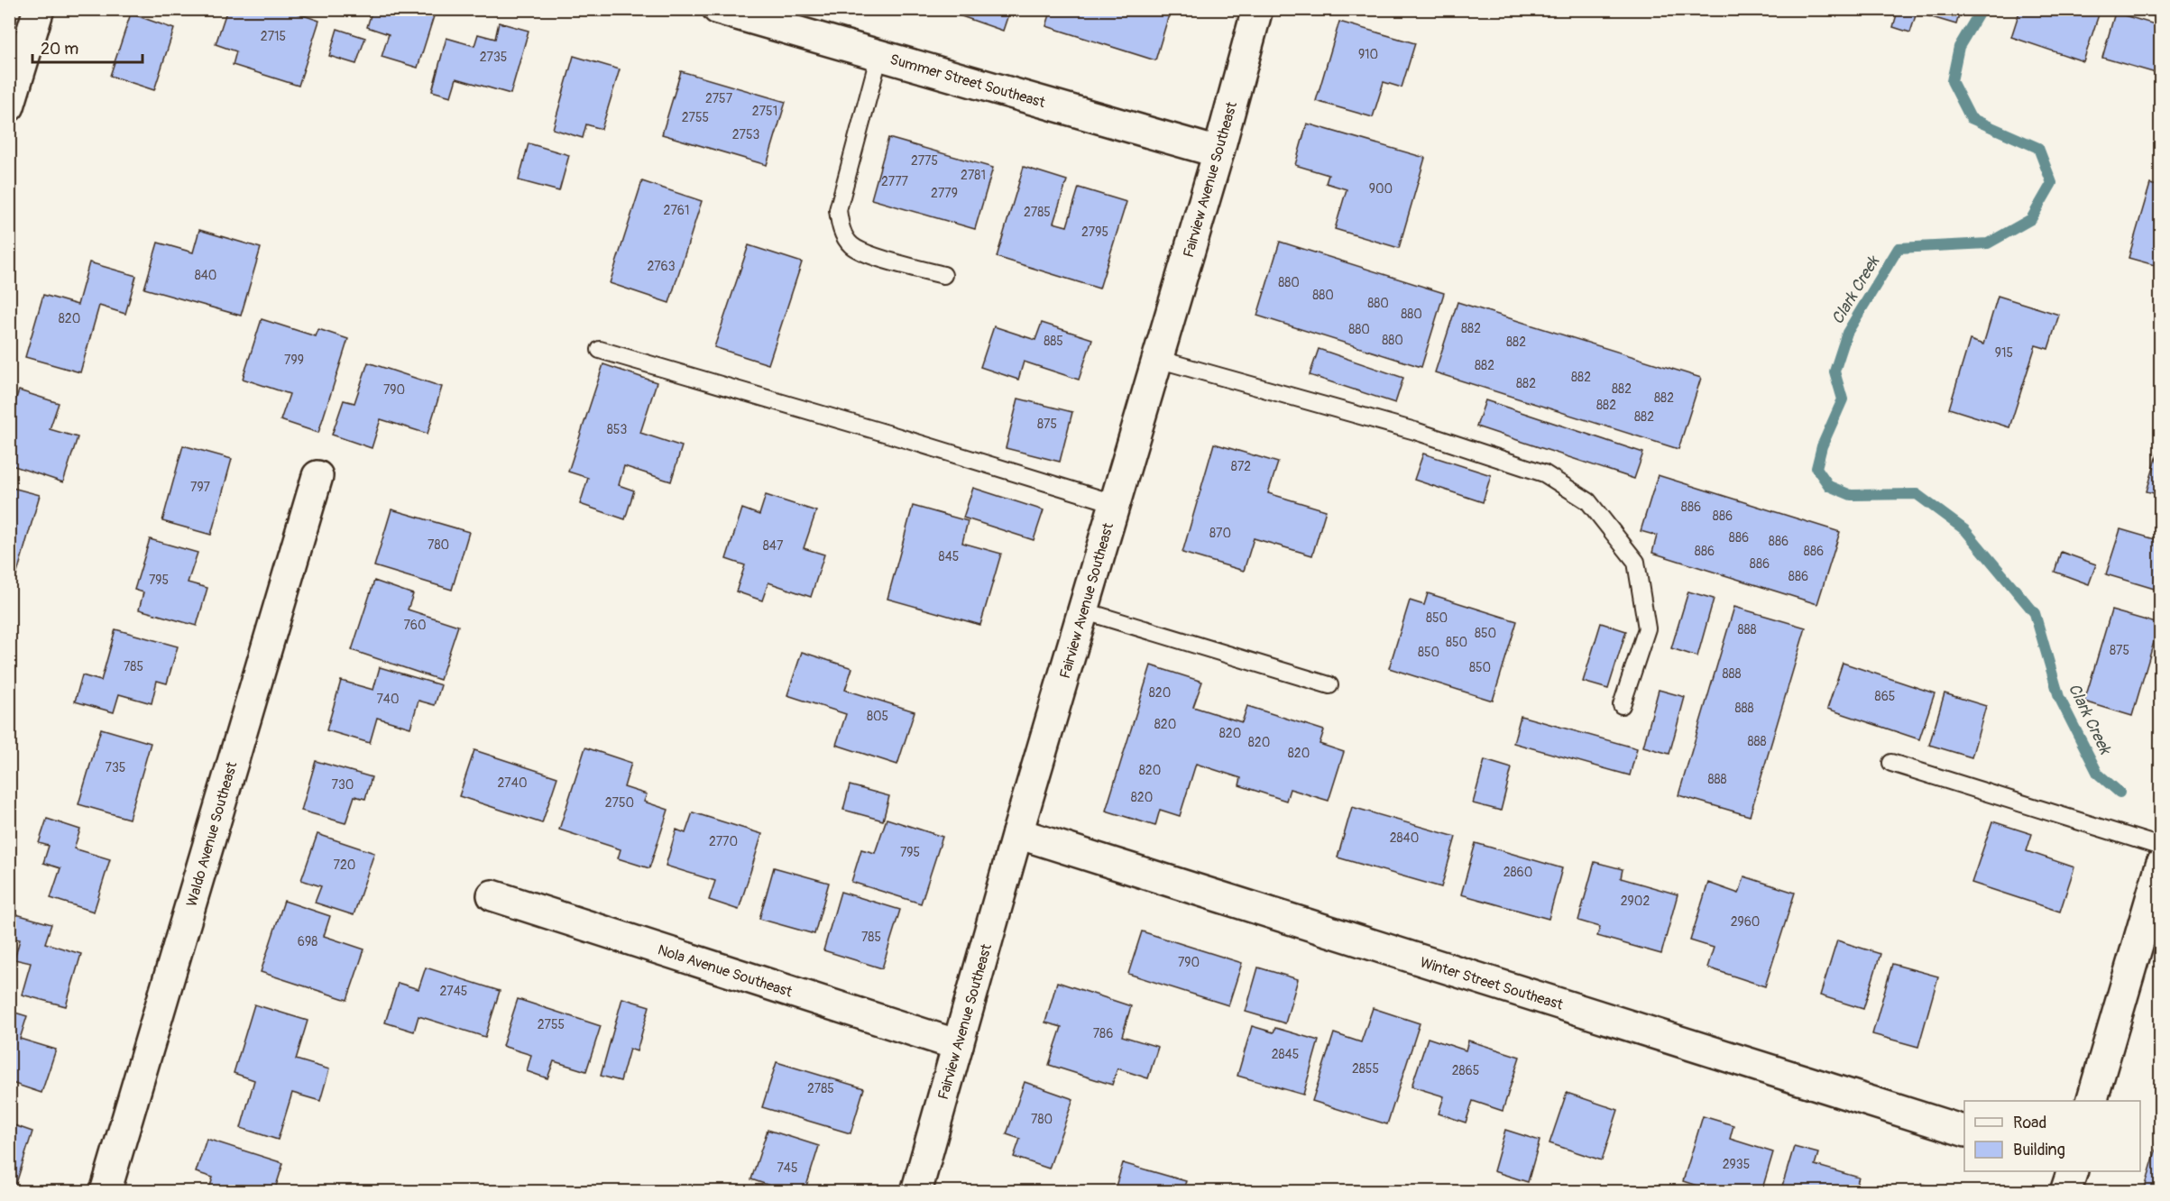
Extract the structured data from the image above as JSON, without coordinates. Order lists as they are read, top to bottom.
{
  "streets": {
    "street": [
      "Summer Street Southeast",
      "Fairview Avenue Southeast",
      "Waldo Avenue Southeast",
      "Nola Avenue Southeast",
      "Winter Street Southeast"
    ]
  },
  "crossings": [
    ["Summer Street Southeast", "Fairview Avenue Southeast"],
    ["Fairview Avenue Southeast", "Nola Avenue Southeast"],
    ["Fairview Avenue Southeast", "Winter Street Southeast"]
  ],
  "water": ["Clark Creek"],
  "house_numbers": [
    "2715",
    "910",
    "2735",
    "2757",
    "2751",
    "2755",
    "2753",
    "2775",
    "2781",
    "2777",
    "900",
    "2779",
    "2761",
    "2785",
    "2795",
    "2763",
    "840",
    "880",
    "880",
    "880",
    "880",
    "820",
    "882",
    "880",
    "880",
    "885",
    "882",
    "915",
    "799",
    "882",
    "882",
    "882",
    "882",
    "790",
    "882",
    "882",
    "882",
    "875",
    "853",
    "872",
    "797",
    "886",
    "886",
    "870",
    "886",
    "886",
    "780",
    "847",
    "886",
    "886",
    "845",
    "886",
    "886",
    "795",
    "850",
    "760",
    "888",
    "850",
    "850",
    "875",
    "850",
    "785",
    "850",
    "888",
    "820",
    "865",
    "740",
    "888",
    "805",
    "820",
    "820",
    "888",
    "820",
    "820",
    "735",
    "820",
    "888",
    "2740",
    "730",
    "820",
    "2750",
    "2840",
    "2770",
    "795",
    "720",
    "2860",
    "2902",
    "2960",
    "785",
    "698",
    "790",
    "2745",
    "2755",
    "786",
    "2845",
    "2855",
    "2865",
    "2785",
    "780",
    "2935",
    "745"
  ],
  "legend": ["Road", "Building"],
  "scale_bar": "20 m"
}
